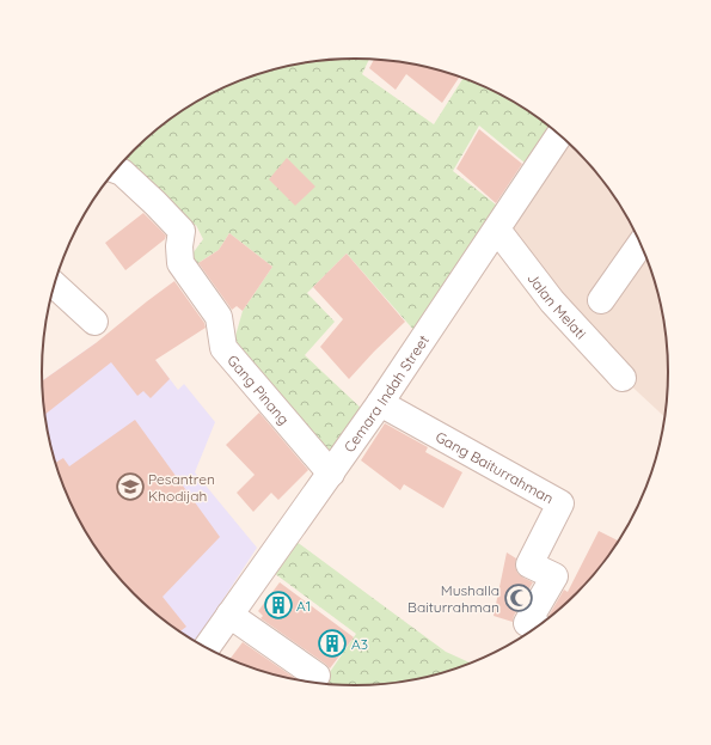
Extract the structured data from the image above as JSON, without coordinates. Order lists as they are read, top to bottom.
{
  "streets": {
    "street": [
      "Jalan Melati",
      "Gang Pinang",
      "Cemara Indah Street",
      "Gang Baiturrahman"
    ]
  },
  "crossings": [
    ["Jalan Melati", "Cemara Indah Street"],
    ["Gang Pinang", "Cemara Indah Street"],
    ["Cemara Indah Street", "Gang Baiturrahman"]
  ],
  "places": {
    "school or university": ["Pesantren Khodijah"],
    "mosque": ["Mushalla Baiturrahman"],
    "building": ["A1", "A3"]
  }
}
